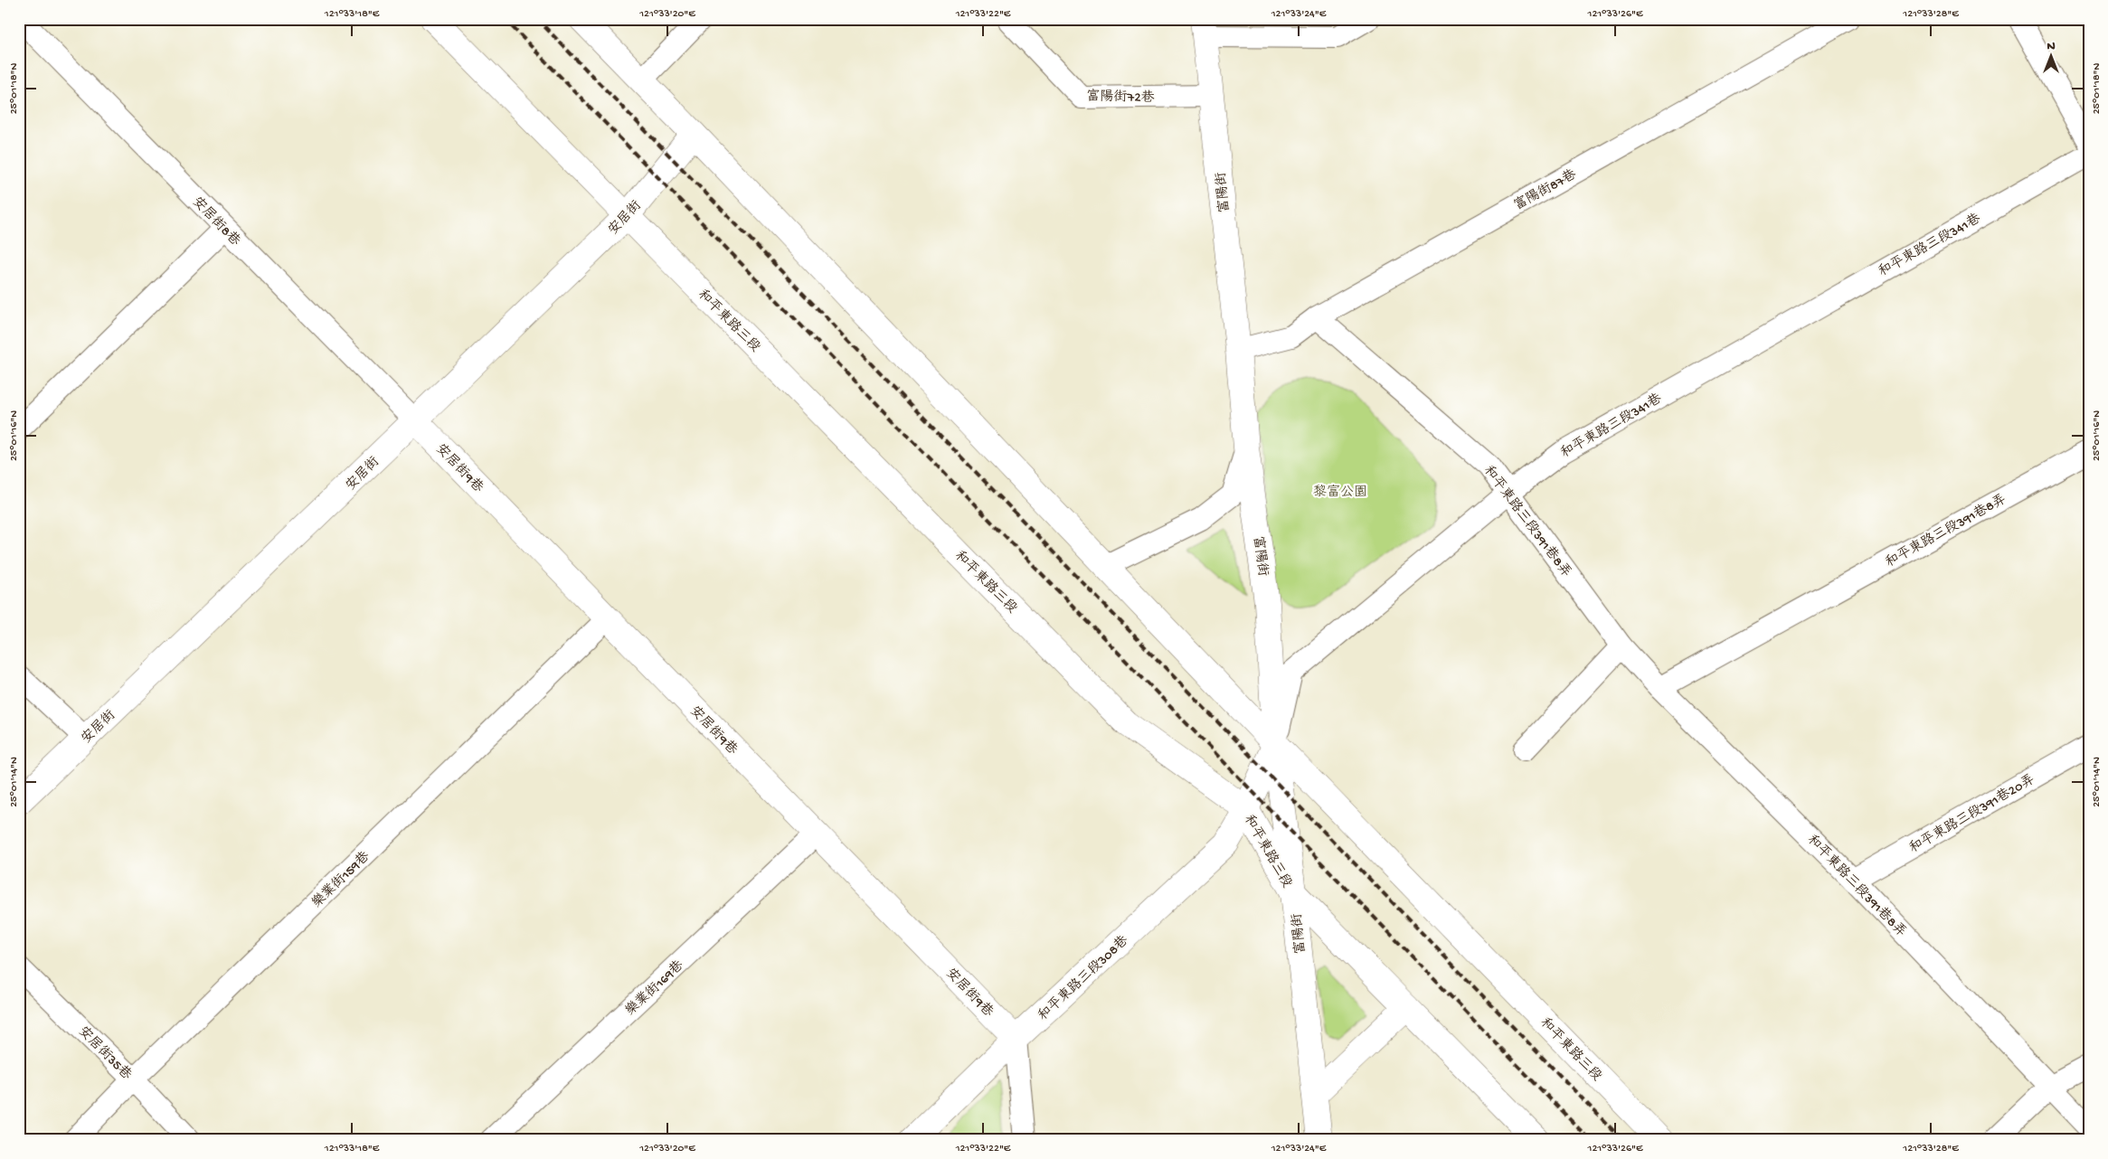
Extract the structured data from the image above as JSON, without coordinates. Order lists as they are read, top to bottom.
{
  "streets": {
    "street": [
      "富陽街",
      "安居街",
      "和平東路三段341巷",
      "和平東路三段",
      "安居街9巷",
      "和平東路三段308巷"
    ],
    "lane": [
      "富陽街72巷",
      "富陽街87巷",
      "安居街8巷",
      "和平東路三段391巷8弄",
      "和平東路三段391巷20弄",
      "樂業街159巷",
      "樂業街169巷",
      "安居街35巷"
    ]
  },
  "crossings": [
    ["富陽街72巷", "富陽街"],
    ["富陽街87巷", "富陽街"],
    ["富陽街87巷", "和平東路三段391巷8弄"],
    ["富陽街", "和平東路三段341巷"],
    ["富陽街", "和平東路三段"],
    ["安居街", "安居街8巷"],
    ["安居街", "和平東路三段"],
    ["安居街", "安居街9巷"],
    ["安居街8巷", "安居街9巷"],
    ["和平東路三段341巷", "和平東路三段"],
    ["和平東路三段341巷", "和平東路三段391巷8弄"],
    ["和平東路三段341巷", "和平東路三段308巷"],
    ["和平東路三段", "和平東路三段308巷"],
    ["安居街9巷", "樂業街159巷"],
    ["安居街9巷", "和平東路三段308巷"],
    ["安居街9巷", "樂業街169巷"],
    ["和平東路三段391巷8弄", "和平東路三段391巷20弄"],
    ["樂業街159巷", "安居街35巷"]
  ],
  "parks": ["黎富公園"],
  "north": "top",
  "coordinates": [
    "121°33'18\"E",
    "121°33'20\"E",
    "121°33'22\"E",
    "121°33'24\"E",
    "121°33'26\"E",
    "121°33'28\"E",
    "25°01'18\"N",
    "25°01'16\"N",
    "25°01'14\"N"
  ]
}
